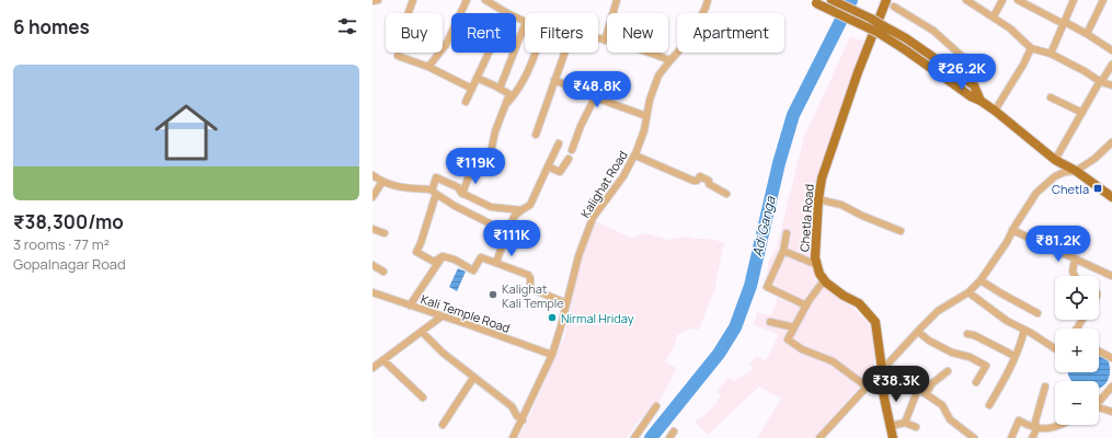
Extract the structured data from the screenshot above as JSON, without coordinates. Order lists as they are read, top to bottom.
{
  "streets": {
    "main road": ["Chetla Road"],
    "street": ["Kalighat Road", "Kali Temple Road"]
  },
  "crossings": [
    ["Kalighat Road", "Kali Temple Road"]
  ],
  "water": ["Adi Ganga"],
  "places": {
    "transit": ["Chetla"],
    "other": ["Kalighat Kali Temple", "Nirmal Hriday"]
  },
  "page": {
    "heading": "6 homes",
    "chip": [
      "Buy",
      "Rent",
      "Filters",
      "New",
      "Apartment"
    ],
    "list": [
      {
        "name": "₹38,300/mo",
        "note": "3 rooms · 77 m² · Gopalnagar Road"
      }
    ],
    "price": [
      "₹26.2K",
      "₹48.8K",
      "₹119K",
      "₹111K",
      "₹81.2K",
      "₹38.3K"
    ],
    "map_buttons": ["+", "−"]
  }
}
